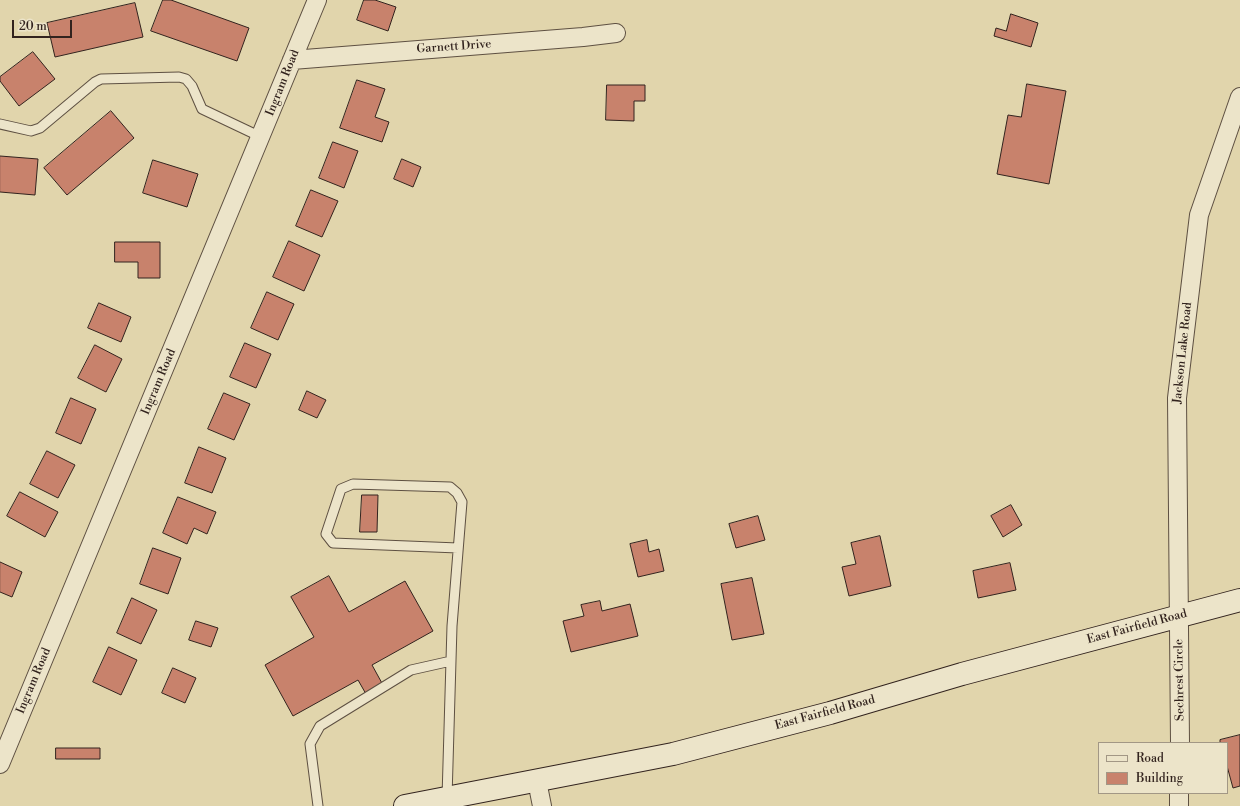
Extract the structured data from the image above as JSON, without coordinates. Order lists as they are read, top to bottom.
{
  "streets": {
    "main road": ["East Fairfield Road"],
    "street": [
      "Garnett Drive",
      "Ingram Road",
      "Jackson Lake Road",
      "Sechrest Circle"
    ]
  },
  "crossings": [
    ["Garnett Drive", "Ingram Road"],
    ["Jackson Lake Road", "East Fairfield Road"],
    ["Jackson Lake Road", "Sechrest Circle"],
    ["East Fairfield Road", "Sechrest Circle"]
  ],
  "legend": ["Road", "Building"],
  "scale_bar": "20 m"
}
